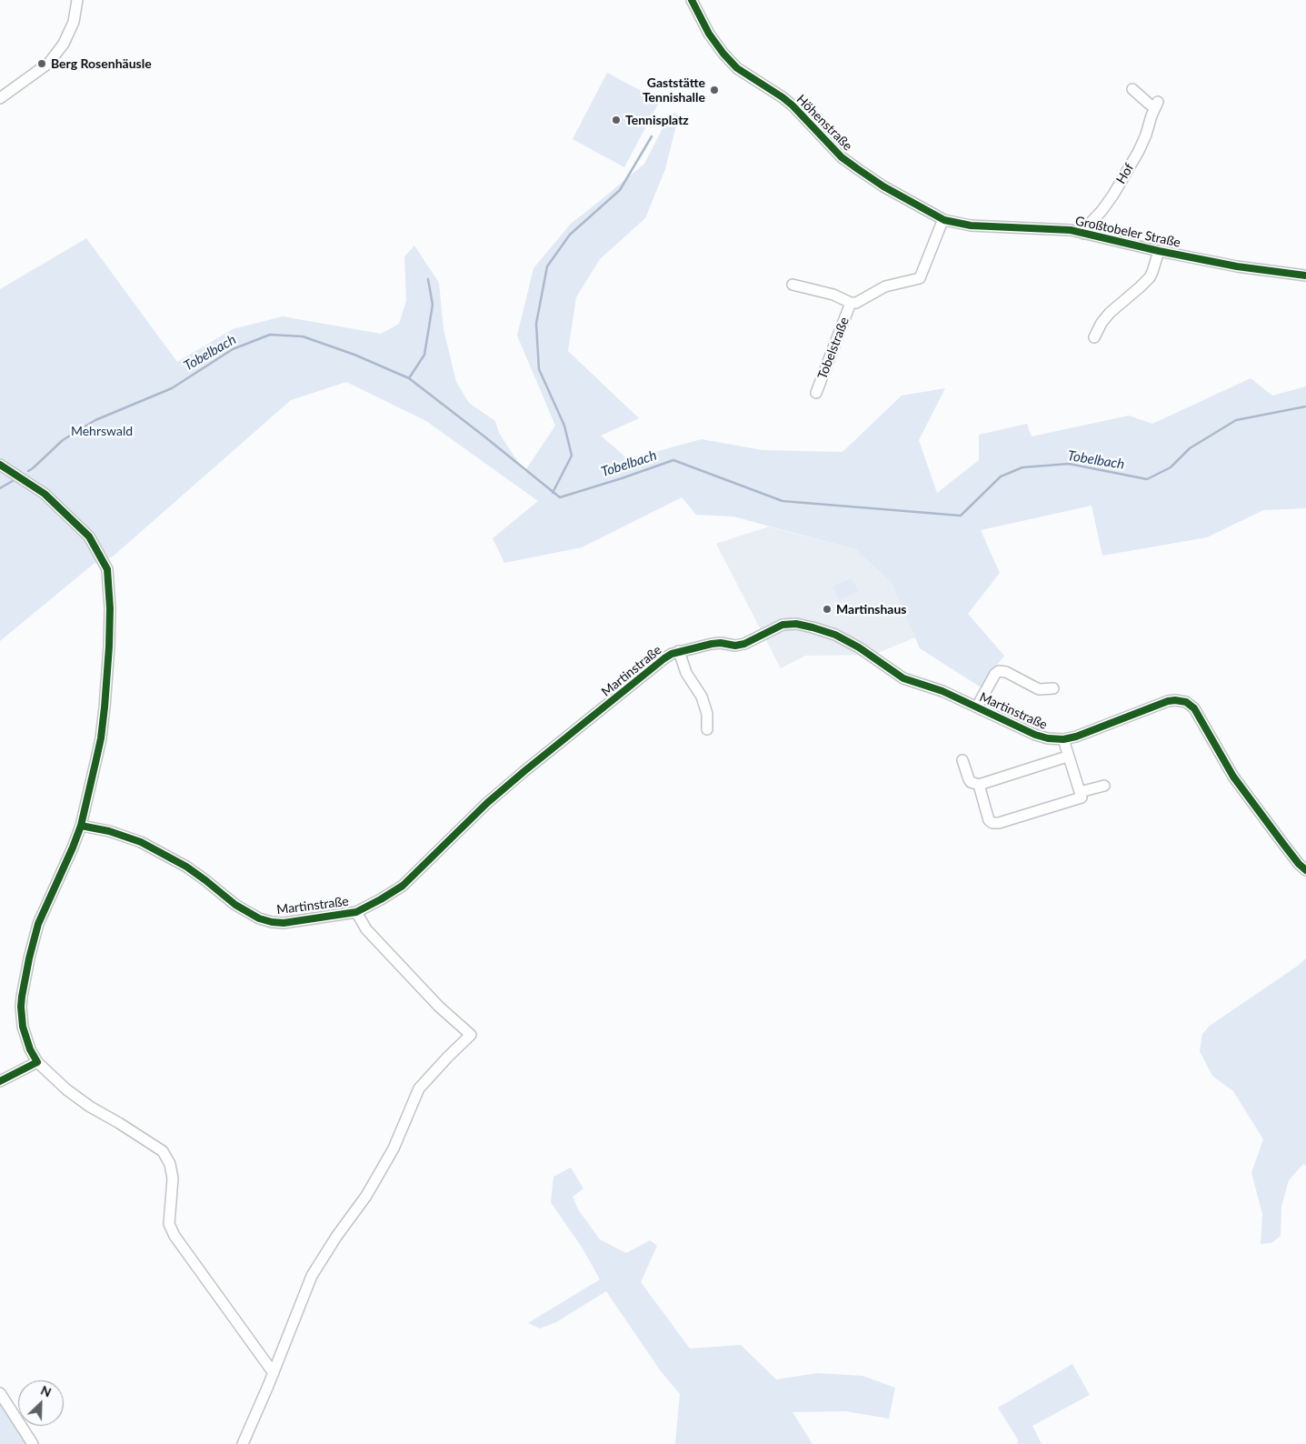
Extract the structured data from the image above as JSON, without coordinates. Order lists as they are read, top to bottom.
{
  "streets": {
    "street": [
      "Höhenstraße",
      "Hof",
      "Großtobeler Straße",
      "Tobelstraße",
      "Martinstraße"
    ]
  },
  "crossings": [
    ["Höhenstraße", "Großtobeler Straße"],
    ["Hof", "Großtobeler Straße"]
  ],
  "water": ["Tobelbach"],
  "parks": ["Mehrswald"],
  "places": [
    "Berg Rosenhäusle",
    "Gaststätte Tennishalle",
    "Tennisplatz",
    "Martinshaus"
  ],
  "north": "top right"
}
